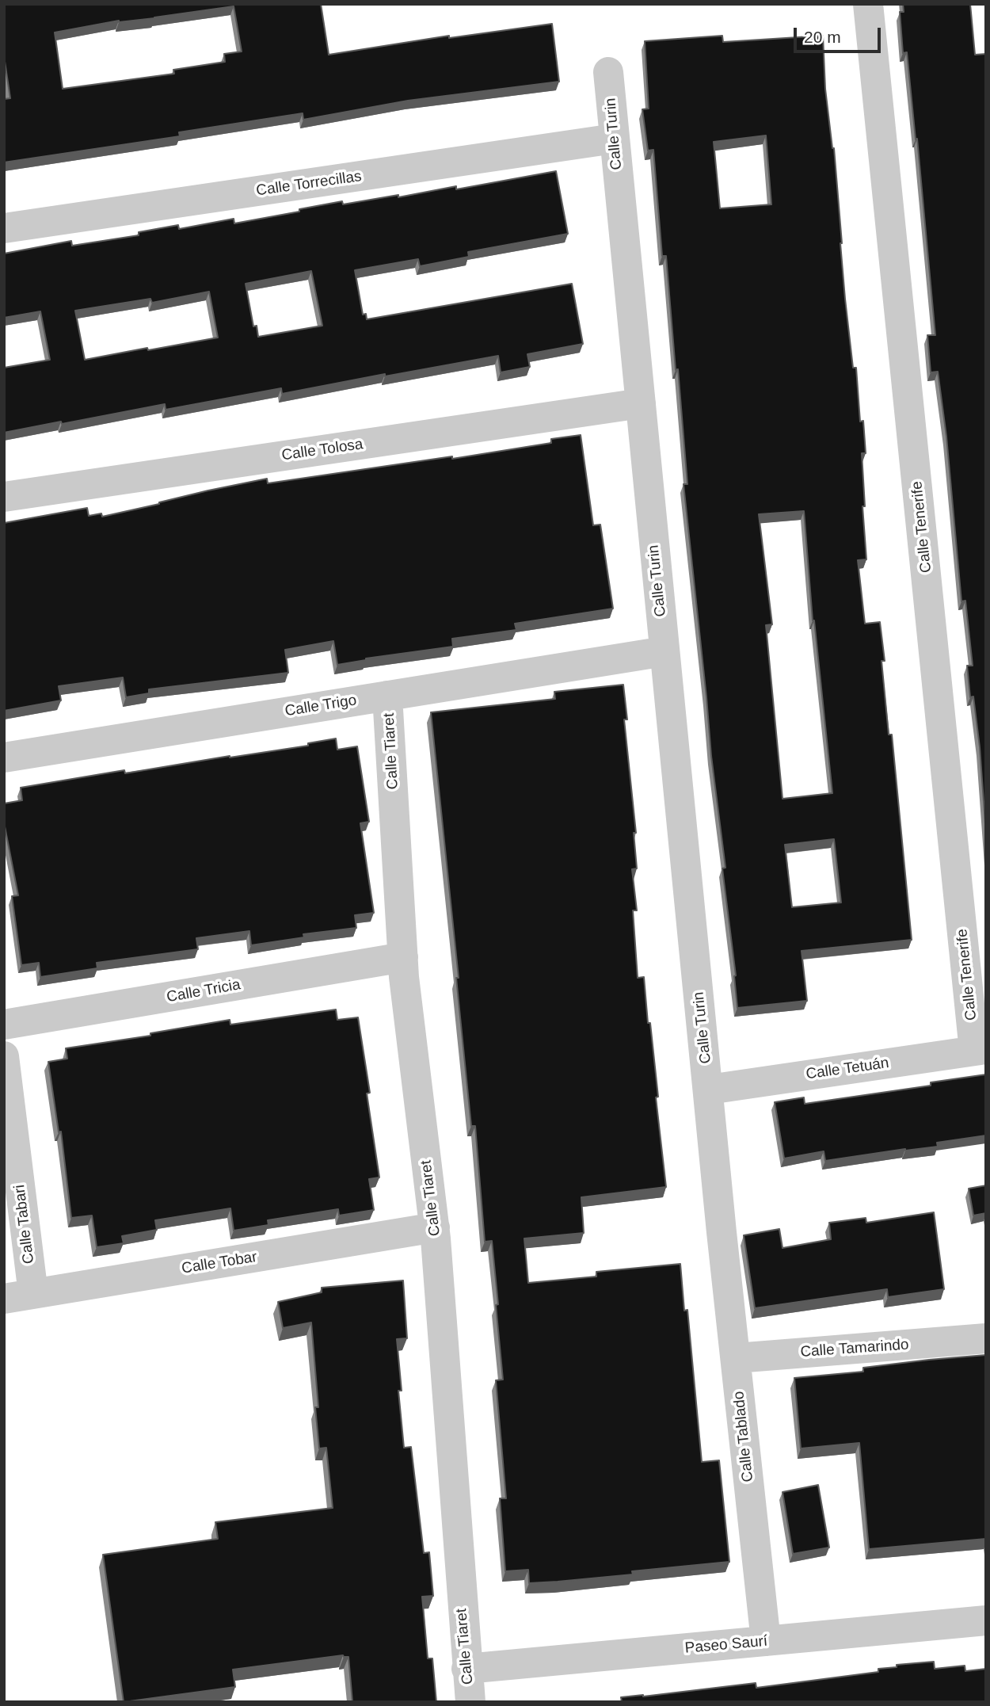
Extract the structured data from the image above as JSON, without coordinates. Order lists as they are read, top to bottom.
{
  "streets": {
    "street": [
      "Calle Turin",
      "Calle Torrecillas",
      "Calle Tolosa",
      "Calle Tenerife",
      "Calle Trigo",
      "Calle Tiaret",
      "Calle Tricia",
      "Calle Tetuán",
      "Calle Tabari",
      "Calle Tobar",
      "Calle Tamarindo",
      "Calle Tablado",
      "Paseo Saurí"
    ]
  },
  "crossings": [
    ["Calle Turin", "Calle Torrecillas"],
    ["Calle Turin", "Calle Tolosa"],
    ["Calle Turin", "Calle Trigo"],
    ["Calle Turin", "Calle Tetuán"],
    ["Calle Turin", "Calle Tablado"],
    ["Calle Tenerife", "Calle Tetuán"],
    ["Calle Trigo", "Calle Tiaret"],
    ["Calle Tiaret", "Calle Tricia"],
    ["Calle Tiaret", "Calle Tobar"],
    ["Calle Tiaret", "Paseo Saurí"],
    ["Calle Tabari", "Calle Tobar"],
    ["Calle Tamarindo", "Calle Tablado"],
    ["Calle Tablado", "Paseo Saurí"]
  ],
  "scale_bar": "20 m"
}
